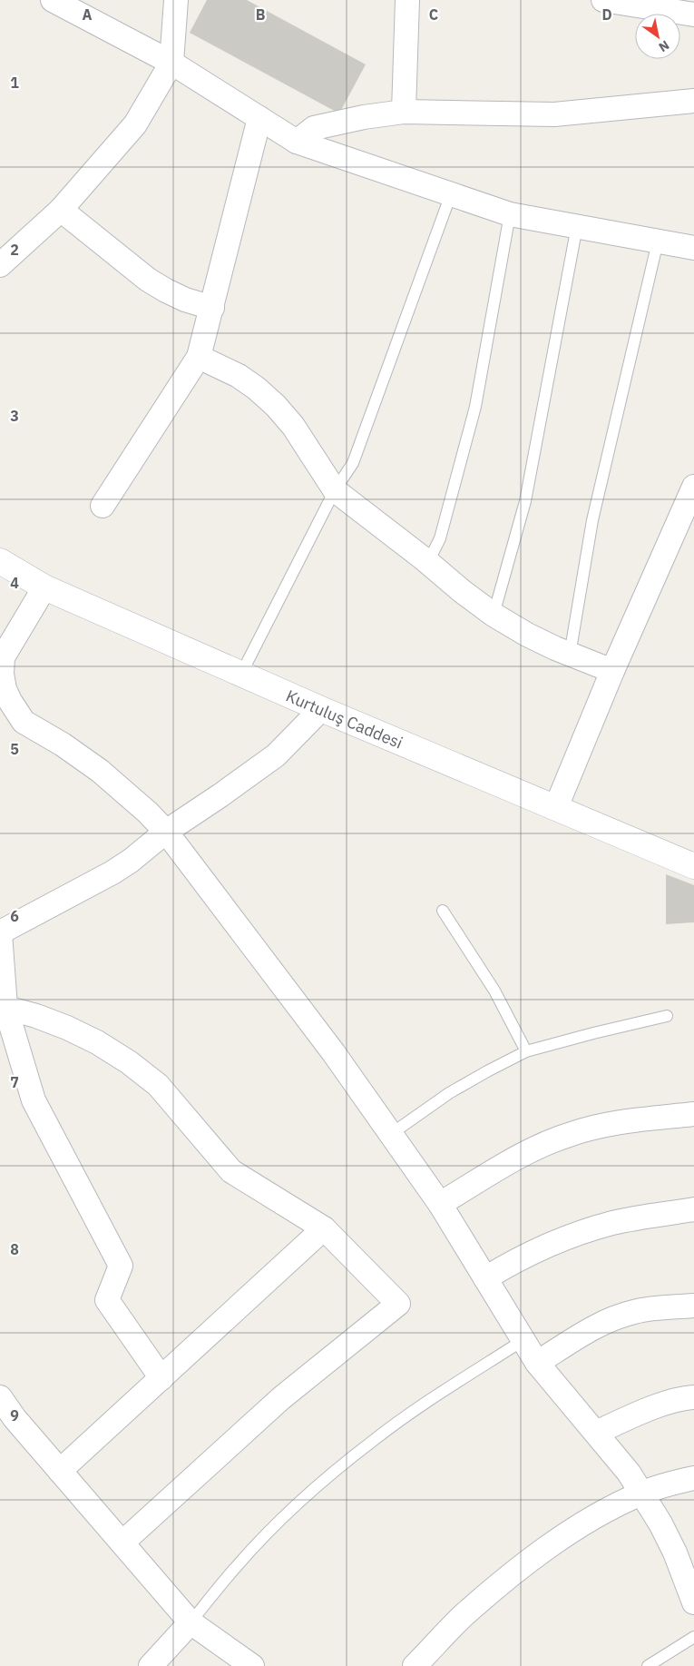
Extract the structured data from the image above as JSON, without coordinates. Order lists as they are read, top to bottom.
{
  "streets": {
    "main road": ["Kurtuluş Caddesi"]
  },
  "north": "bottom right",
  "grid": {
    "columns": [
      "A",
      "B",
      "C",
      "D"
    ],
    "rows": [
      "1",
      "2",
      "3",
      "4",
      "5",
      "6",
      "7",
      "8",
      "9"
    ]
  }
}
